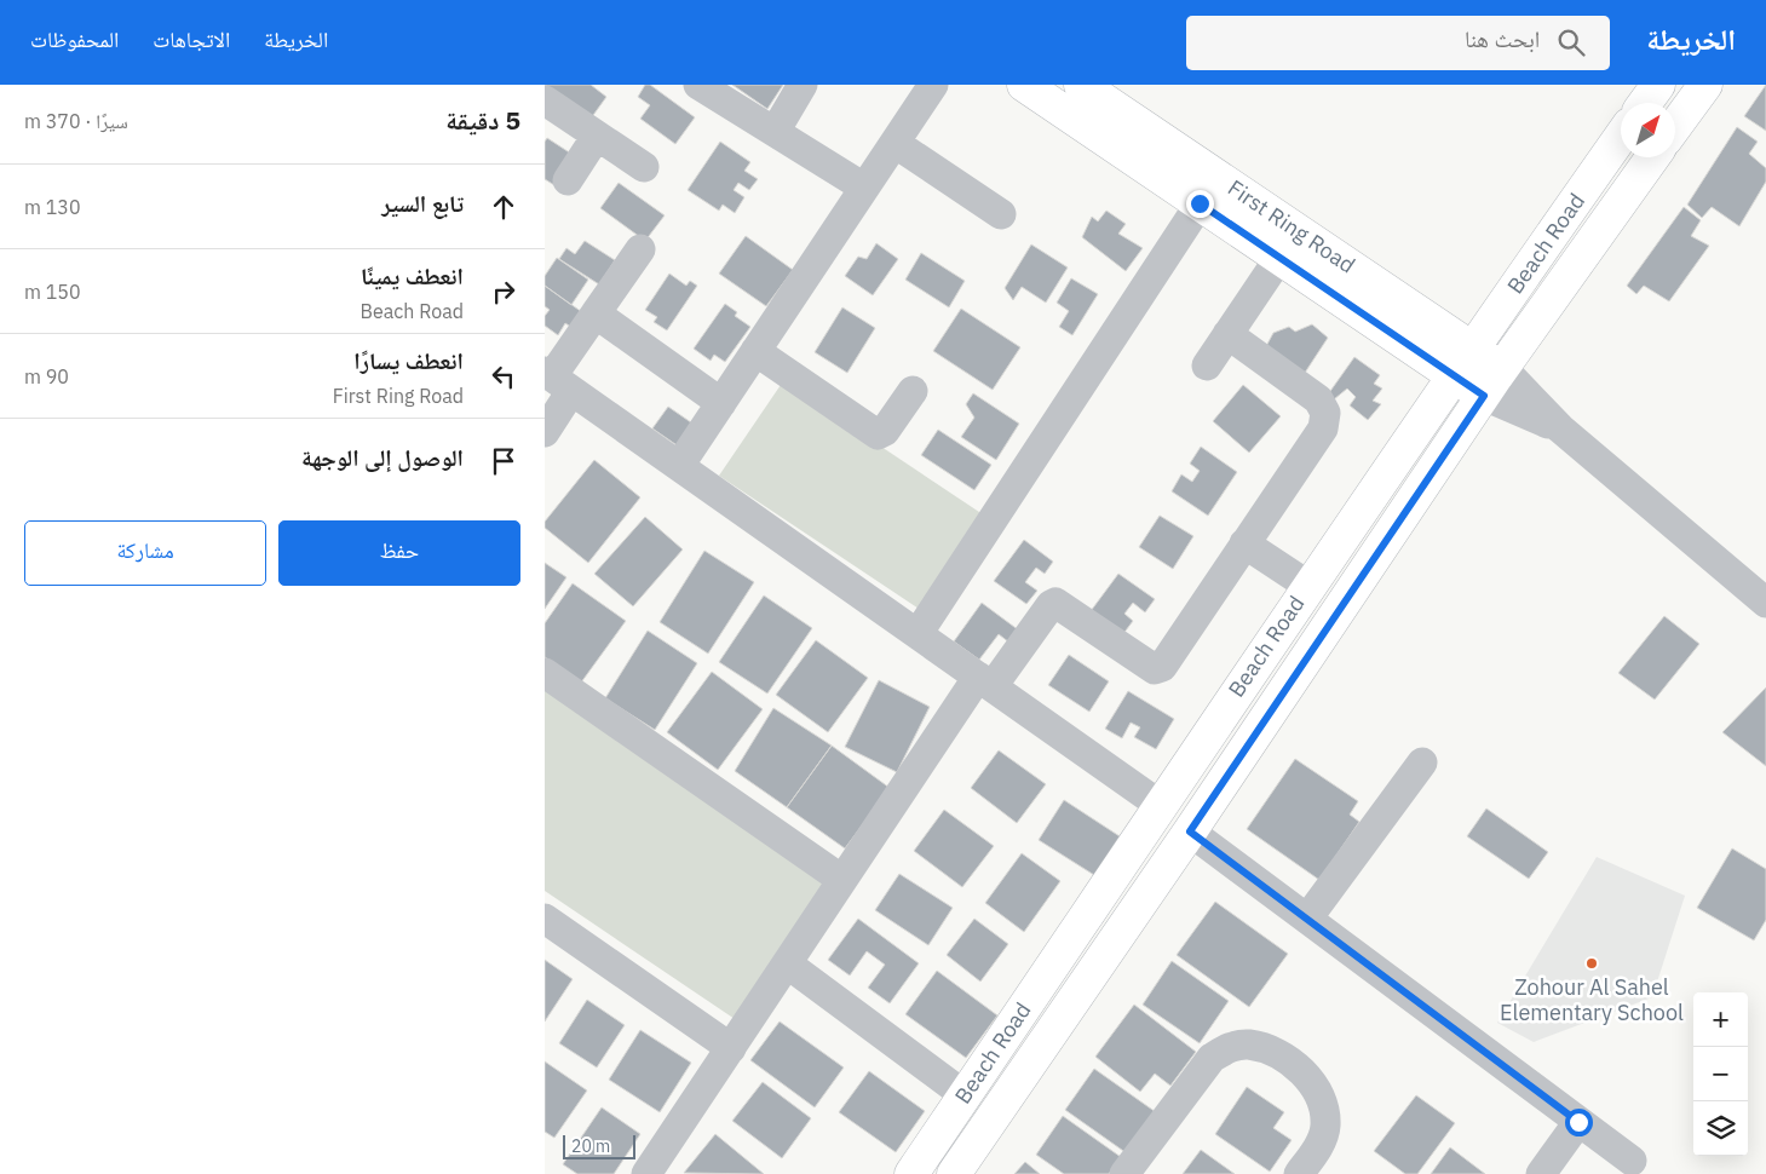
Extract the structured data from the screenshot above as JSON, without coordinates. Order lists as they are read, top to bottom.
{
  "streets": {
    "main road": ["First Ring Road", "Beach Road"]
  },
  "crossings": [
    ["First Ring Road", "Beach Road"]
  ],
  "places": ["Zohour Al Sahel Elementary School"],
  "scale_bar": "20 m",
  "north": "top right",
  "page": {
    "header": "الخريطة",
    "search": "ابحث هنا",
    "nav": ["الخريطة", "الاتجاهات", "المحفوظات"],
    "heading": ["5 دقيقة", "سيرًا · 370 m"],
    "list": [
      ["تابع السير", "130 m"],
      ["انعطف يمينًا", "Beach Road", "150 m"],
      ["انعطف يسارًا", "First Ring Road", "90 m"],
      "الوصول إلى الوجهة"
    ],
    "buttons": ["حفظ", "مشاركة"],
    "map_buttons": ["+", "−"],
    "scale": "20 m"
  }
}
